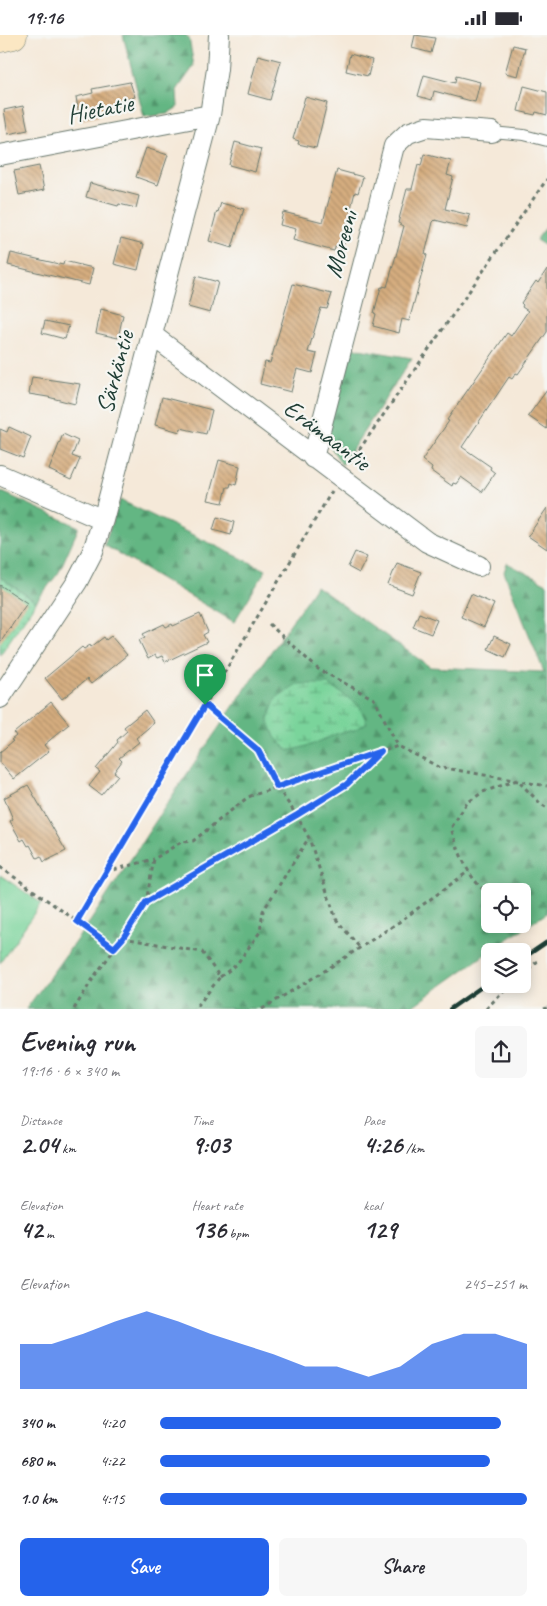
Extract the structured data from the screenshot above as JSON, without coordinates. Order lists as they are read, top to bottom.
{
  "streets": {
    "street": [
      "Hietatie",
      "Moreeni",
      "Särkäntie",
      "Erämaantie"
    ]
  },
  "crossings": [
    ["Hietatie", "Särkäntie"],
    ["Moreeni", "Erämaantie"],
    ["Särkäntie", "Erämaantie"]
  ],
  "page": {
    "status": "19:16",
    "heading": ["Evening run", "19:16 · 6 × 340 m"],
    "stats": [
      ["Distance", "2.04 km"],
      ["Time", "9:03"],
      ["Pace", "4:26 /km"],
      ["Elevation", "42 m"],
      ["Heart rate", "136 bpm"],
      ["kcal", "129"]
    ],
    "chart": ["Elevation", "245–251 m"],
    "list": [
      {
        "name": "340 m",
        "note": "4:20"
      },
      {
        "name": "680 m",
        "note": "4:22"
      },
      {
        "name": "1.0 km",
        "note": "4:15"
      }
    ],
    "buttons": ["Save", "Share"]
  }
}
